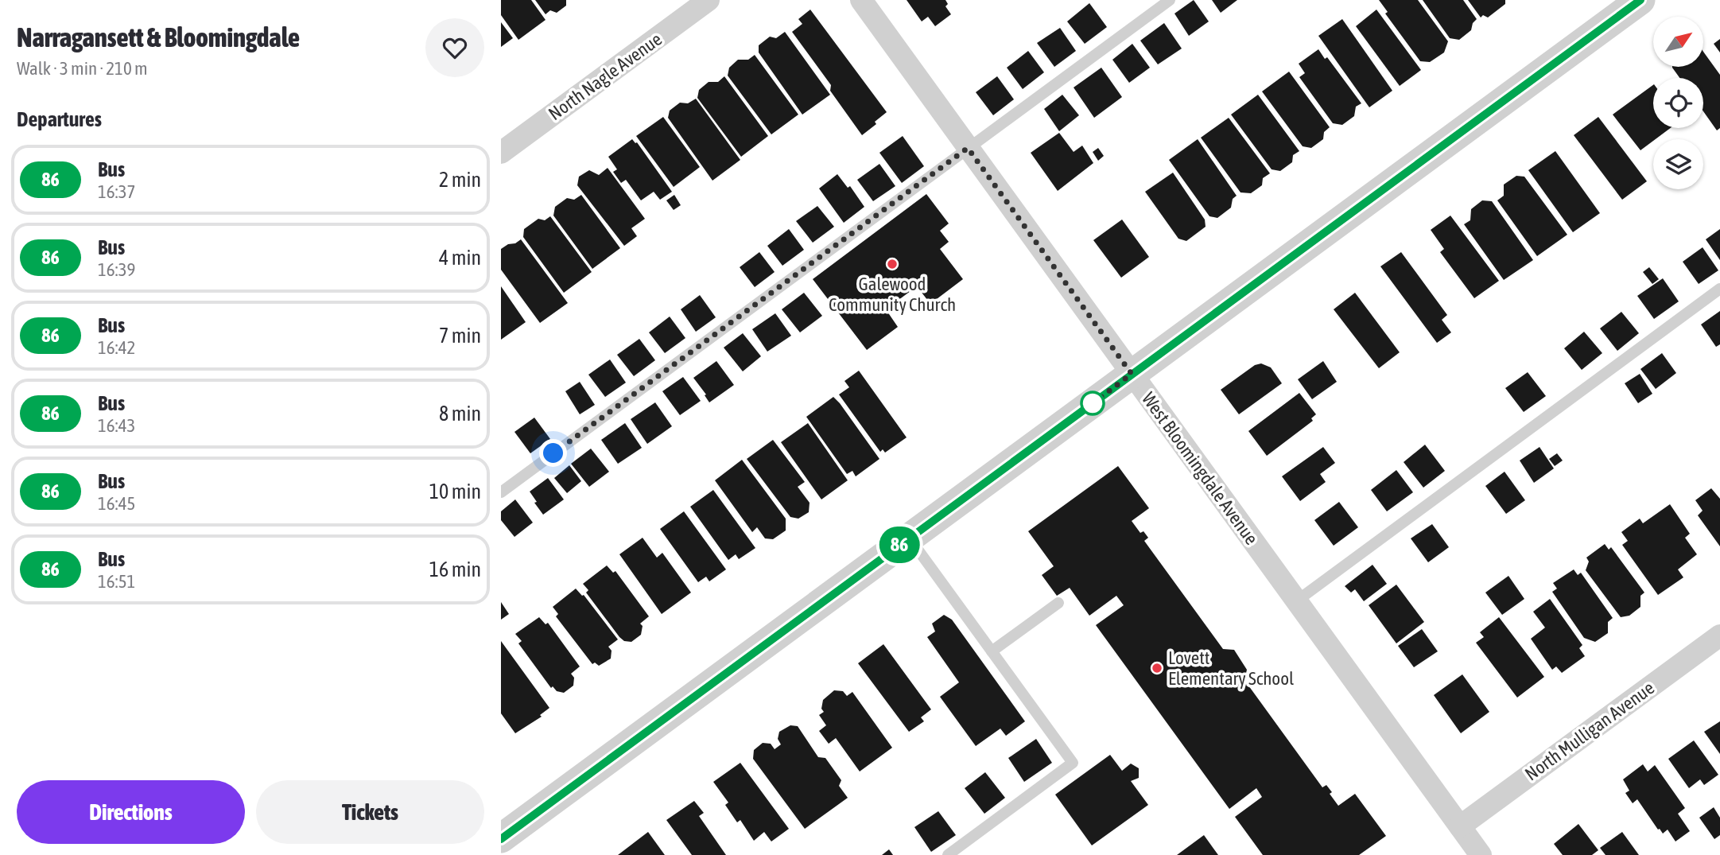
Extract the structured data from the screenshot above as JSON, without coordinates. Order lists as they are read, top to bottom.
{
  "streets": {
    "street": ["North Nagle Avenue", "West Bloomingdale Avenue", "North Mulligan Avenue"]
  },
  "crossings": [
    ["West Bloomingdale Avenue", "North Mulligan Avenue"]
  ],
  "places": ["Galewood Community Church", "Lovett Elementary School"],
  "lines": ["bus line 86"],
  "north": "top right",
  "page": {
    "heading": [
      ["Narragansett & Bloomingdale", "Walk · 3 min · 210 m"],
      "Departures"
    ],
    "on_map": "86",
    "list": [
      {
        "mark": "86",
        "name": "Bus",
        "note": "16:37",
        "value": "2 min"
      },
      {
        "mark": "86",
        "name": "Bus",
        "note": "16:39",
        "value": "4 min"
      },
      {
        "mark": "86",
        "name": "Bus",
        "note": "16:42",
        "value": "7 min"
      },
      {
        "mark": "86",
        "name": "Bus",
        "note": "16:43",
        "value": "8 min"
      },
      {
        "mark": "86",
        "name": "Bus",
        "note": "16:45",
        "value": "10 min"
      },
      {
        "mark": "86",
        "name": "Bus",
        "note": "16:51",
        "value": "16 min"
      }
    ],
    "buttons": ["Directions", "Tickets"]
  }
}
